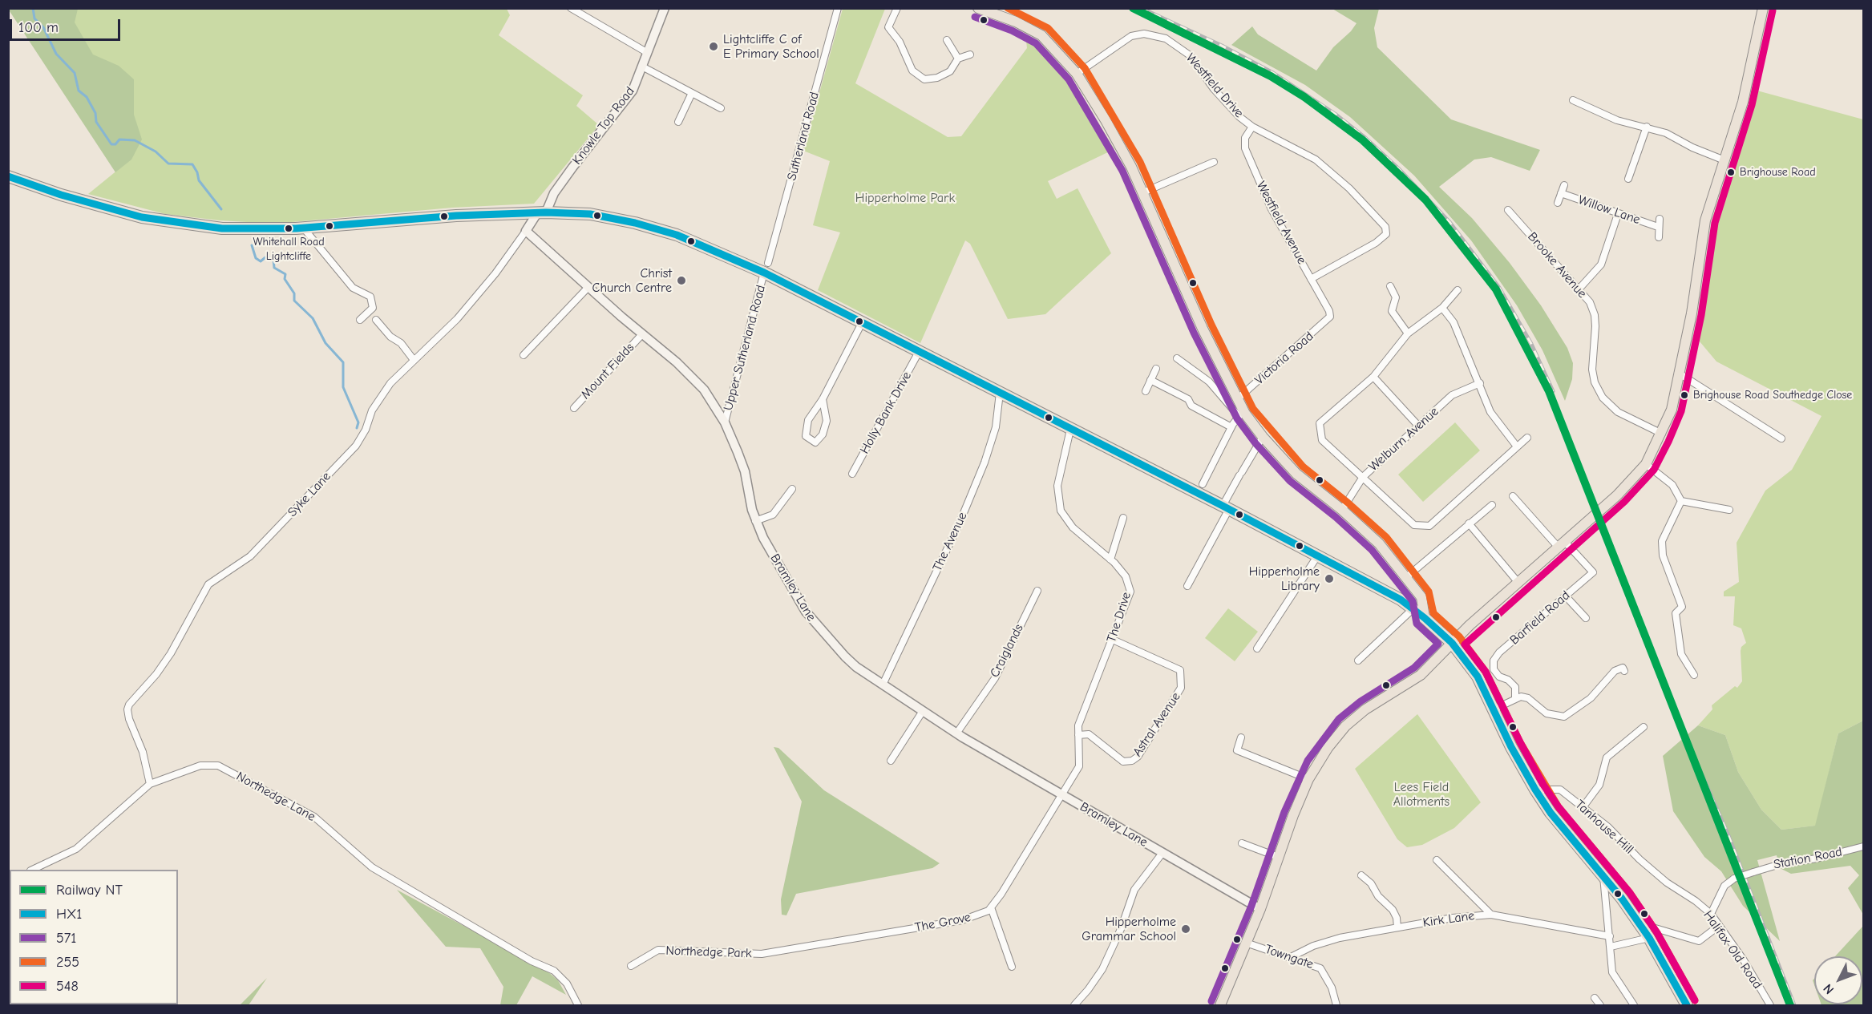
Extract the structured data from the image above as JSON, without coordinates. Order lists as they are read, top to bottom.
{
  "streets": {
    "street": [
      "Westfield Drive",
      "Knowle Top Road",
      "Sutherland Road",
      "Willow Lane",
      "Westfield Avenue",
      "Brooke Avenue",
      "Upper Sutherland Road",
      "Victoria Road",
      "Mount Fields",
      "Holly Bank Drive",
      "Welburn Avenue",
      "Syke Lane",
      "The Avenue",
      "Bramley Lane",
      "The Drive",
      "Barfield Road",
      "Craiglands",
      "Astral Avenue",
      "Northedge Lane",
      "Tanhouse Hill",
      "Station Road",
      "Kirk Lane",
      "The Grove",
      "Halifax Old Road",
      "Northedge Park",
      "Towngate"
    ]
  },
  "crossings": [
    ["Westfield Drive", "Westfield Avenue"],
    ["Knowle Top Road", "Syke Lane"],
    ["Sutherland Road", "Upper Sutherland Road"],
    ["Westfield Avenue", "Victoria Road"],
    ["Upper Sutherland Road", "Bramley Lane"],
    ["Mount Fields", "Bramley Lane"],
    ["Syke Lane", "Bramley Lane"],
    ["Syke Lane", "Northedge Lane"],
    ["The Avenue", "Bramley Lane"],
    ["Bramley Lane", "The Drive"],
    ["Bramley Lane", "Craiglands"],
    ["Bramley Lane", "The Grove"],
    ["The Drive", "Astral Avenue"],
    ["The Drive", "The Grove"],
    ["Tanhouse Hill", "Halifax Old Road"],
    ["Station Road", "Halifax Old Road"],
    ["Kirk Lane", "Towngate"],
    ["The Grove", "Northedge Park"]
  ],
  "parks": ["Hipperholme Park", "Lees Field Allotments"],
  "places": [
    "Lightcliffe C of E Primary School",
    "Brighouse Road",
    "Whitehall Road Lightcliffe",
    "Christ Church Centre",
    "Brighouse Road Southedge Close",
    "Hipperholme Library",
    "Hipperholme Grammar School"
  ],
  "lines": [
    "rail line NT",
    "transit line 255",
    "transit line 548",
    "transit line 571",
    "transit line HX1"
  ],
  "legend": [
    "Railway NT",
    "HX1",
    "571",
    "255",
    "548"
  ],
  "scale_bar": "100 m",
  "north": "bottom left"
}
